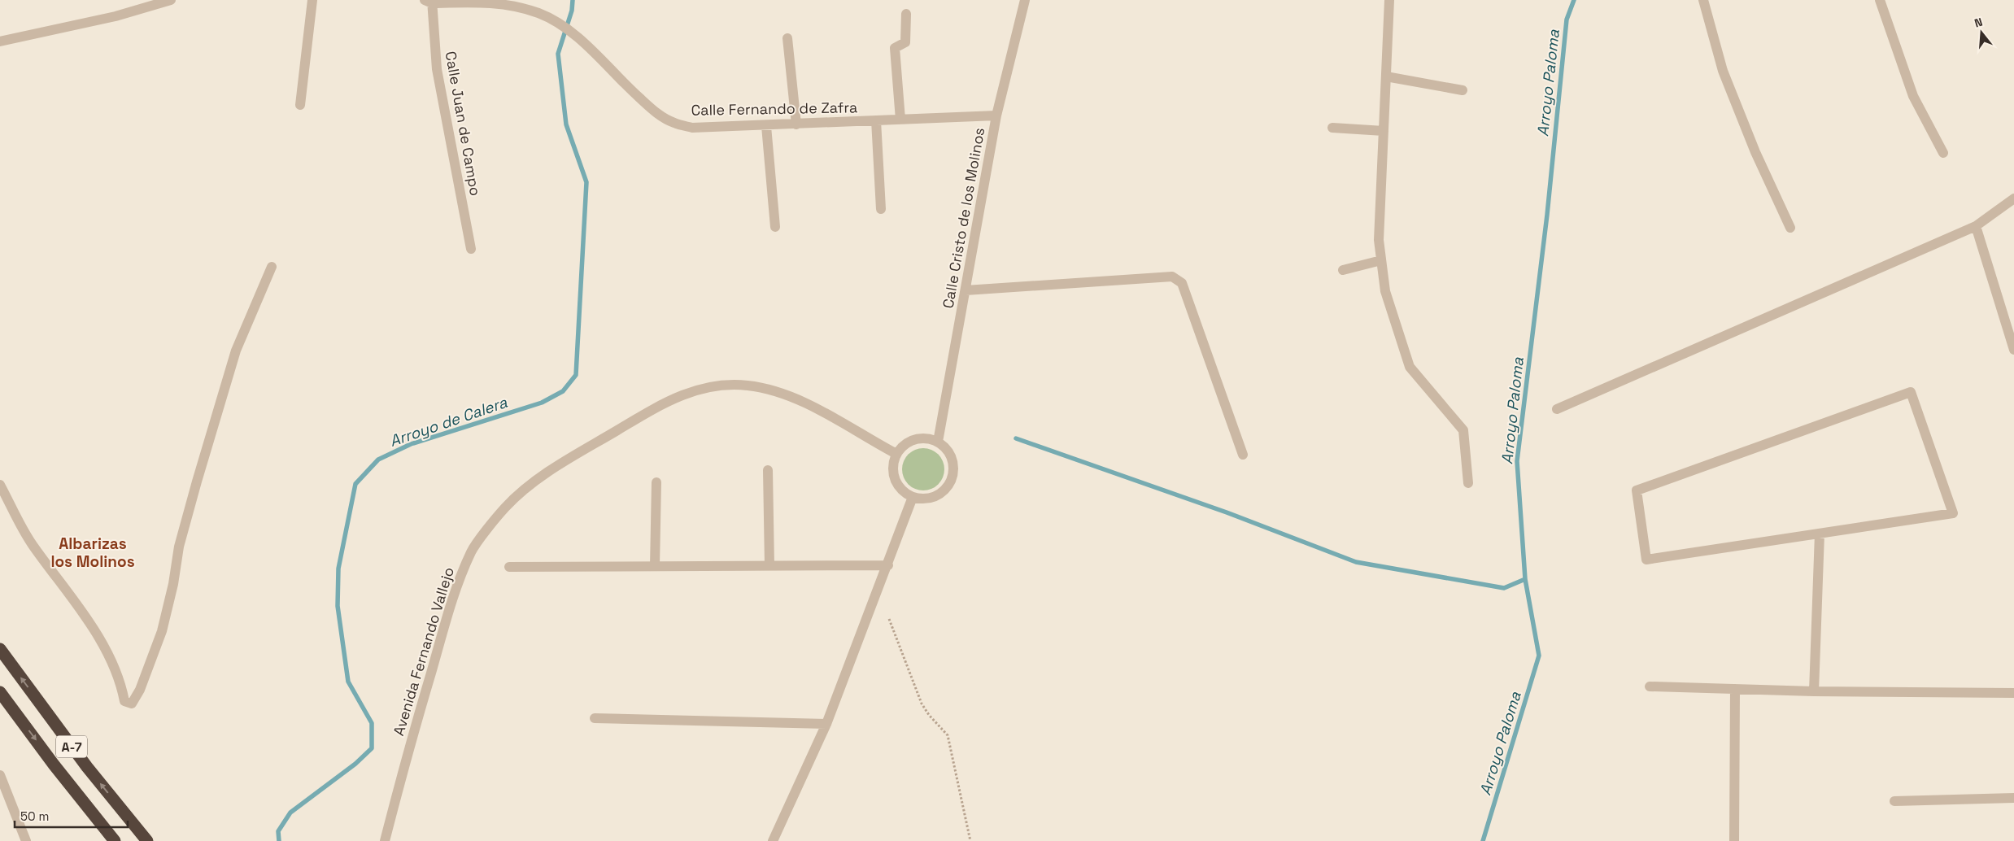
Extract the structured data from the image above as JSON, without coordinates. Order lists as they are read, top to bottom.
{
  "streets": {
    "highway": ["A-7"],
    "street": [
      "Calle Fernando de Zafra",
      "Calle Juan de Campo",
      "Calle Cristo de los Molinos",
      "Avenida Fernando Vallejo"
    ]
  },
  "crossings": [
    ["Calle Fernando de Zafra", "Calle Juan de Campo"],
    ["Calle Fernando de Zafra", "Calle Cristo de los Molinos"],
    ["Calle Cristo de los Molinos", "Avenida Fernando Vallejo"]
  ],
  "districts": ["Albarizas los Molinos"],
  "water": ["Arroyo Paloma", "Arroyo de Calera"],
  "scale_bar": "50 m",
  "north": "top"
}
